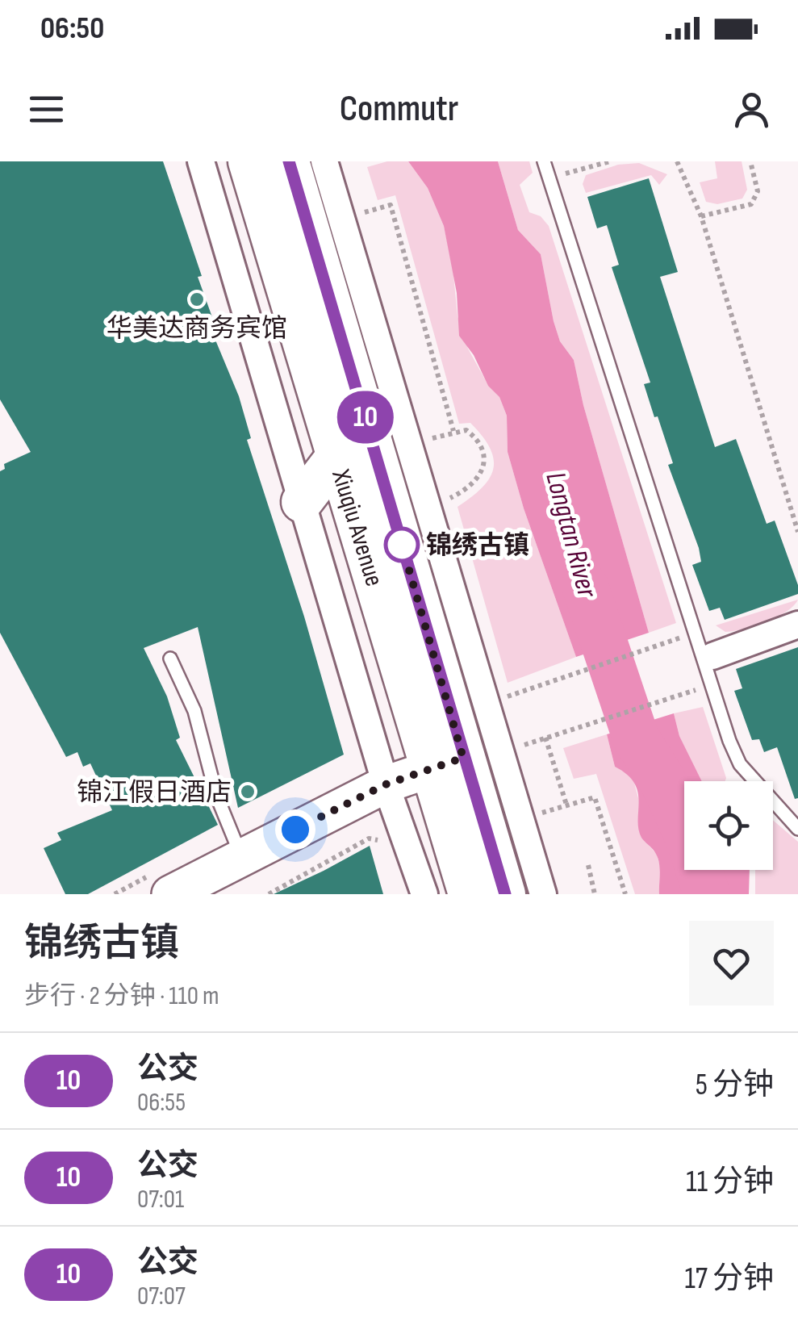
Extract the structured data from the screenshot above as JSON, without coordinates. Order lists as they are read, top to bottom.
{
  "streets": {
    "main road": ["Xiuqiu Avenue"]
  },
  "water": ["Longtan River"],
  "places": ["华美达商务宾馆", "锦绣古镇", "锦江假日酒店"],
  "lines": ["bus line 10"],
  "page": {
    "status": "06:50",
    "header": "Commutr",
    "on_map": "10",
    "heading": ["锦绣古镇", "步行 · 2 分钟 · 110 m"],
    "list": [
      {
        "mark": "10",
        "name": "公交",
        "note": "06:55",
        "value": "5 分钟"
      },
      {
        "mark": "10",
        "name": "公交",
        "note": "07:01",
        "value": "11 分钟"
      },
      {
        "mark": "10",
        "name": "公交",
        "note": "07:07",
        "value": "17 分钟"
      }
    ]
  }
}
